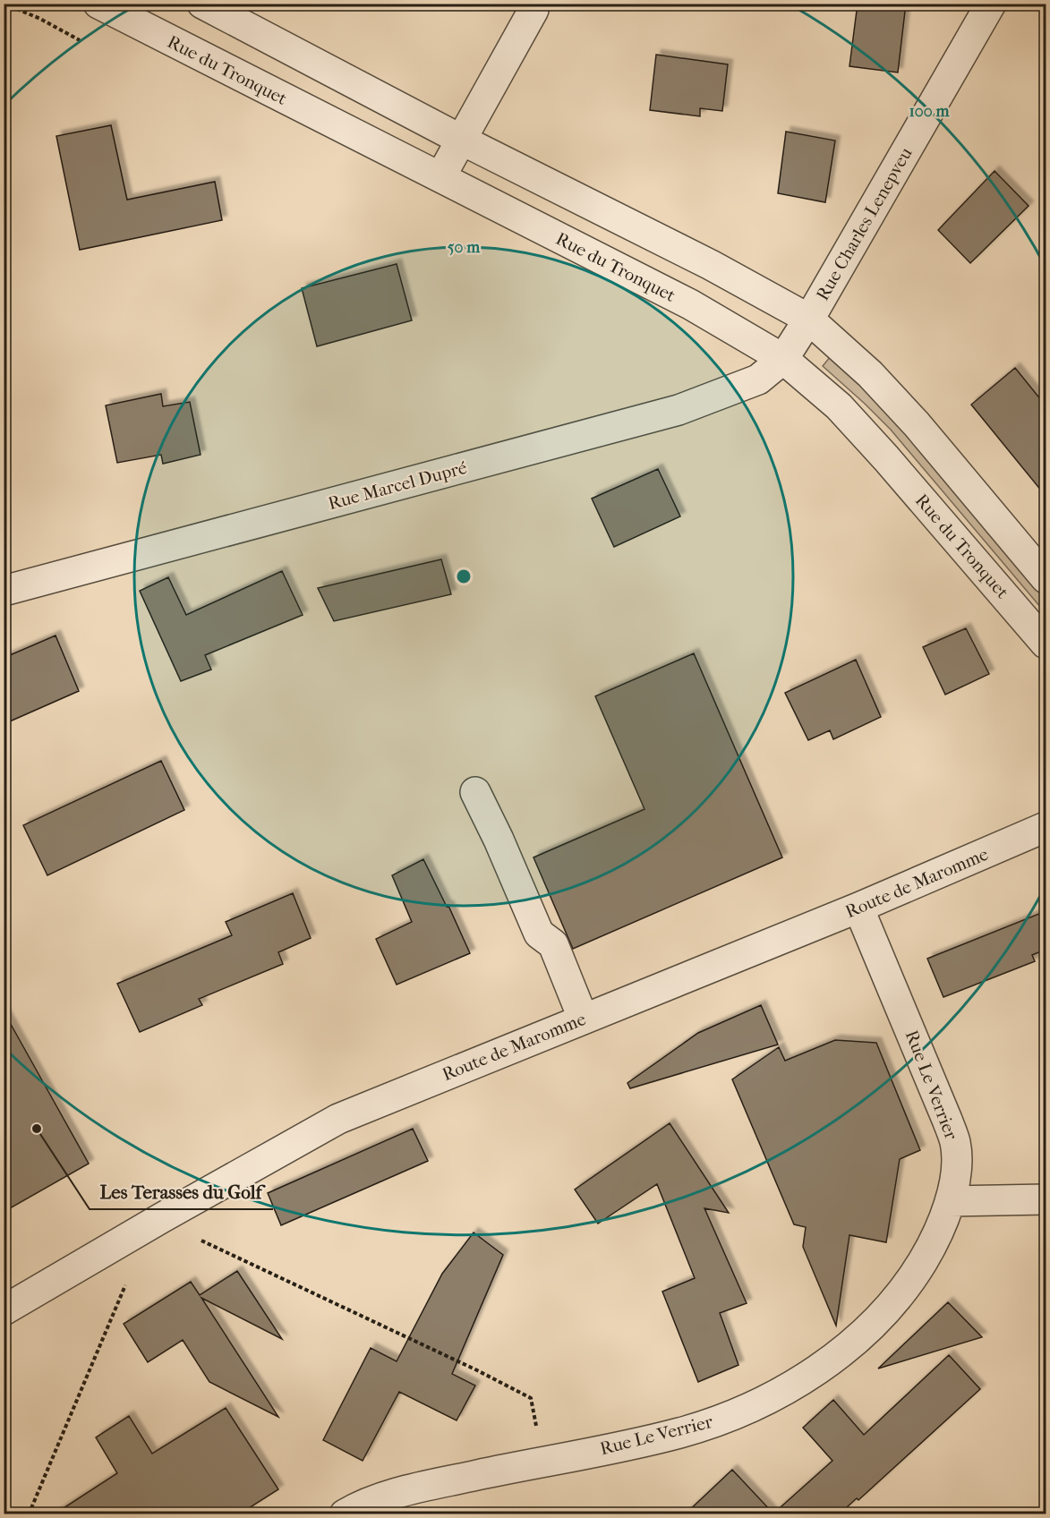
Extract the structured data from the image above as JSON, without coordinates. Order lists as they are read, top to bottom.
{
  "streets": {
    "street": [
      "Rue du Tronquet",
      "Rue Charles Lenepveu",
      "Rue Marcel Dupré",
      "Route de Maromme",
      "Rue Le Verrier"
    ]
  },
  "crossings": [
    ["Rue du Tronquet", "Rue Charles Lenepveu"],
    ["Rue du Tronquet", "Rue Marcel Dupré"],
    ["Rue Charles Lenepveu", "Rue Marcel Dupré"],
    ["Route de Maromme", "Rue Le Verrier"]
  ],
  "places": ["Les Terasses du Golf"],
  "rings": ["100 m", "50 m"]
}
